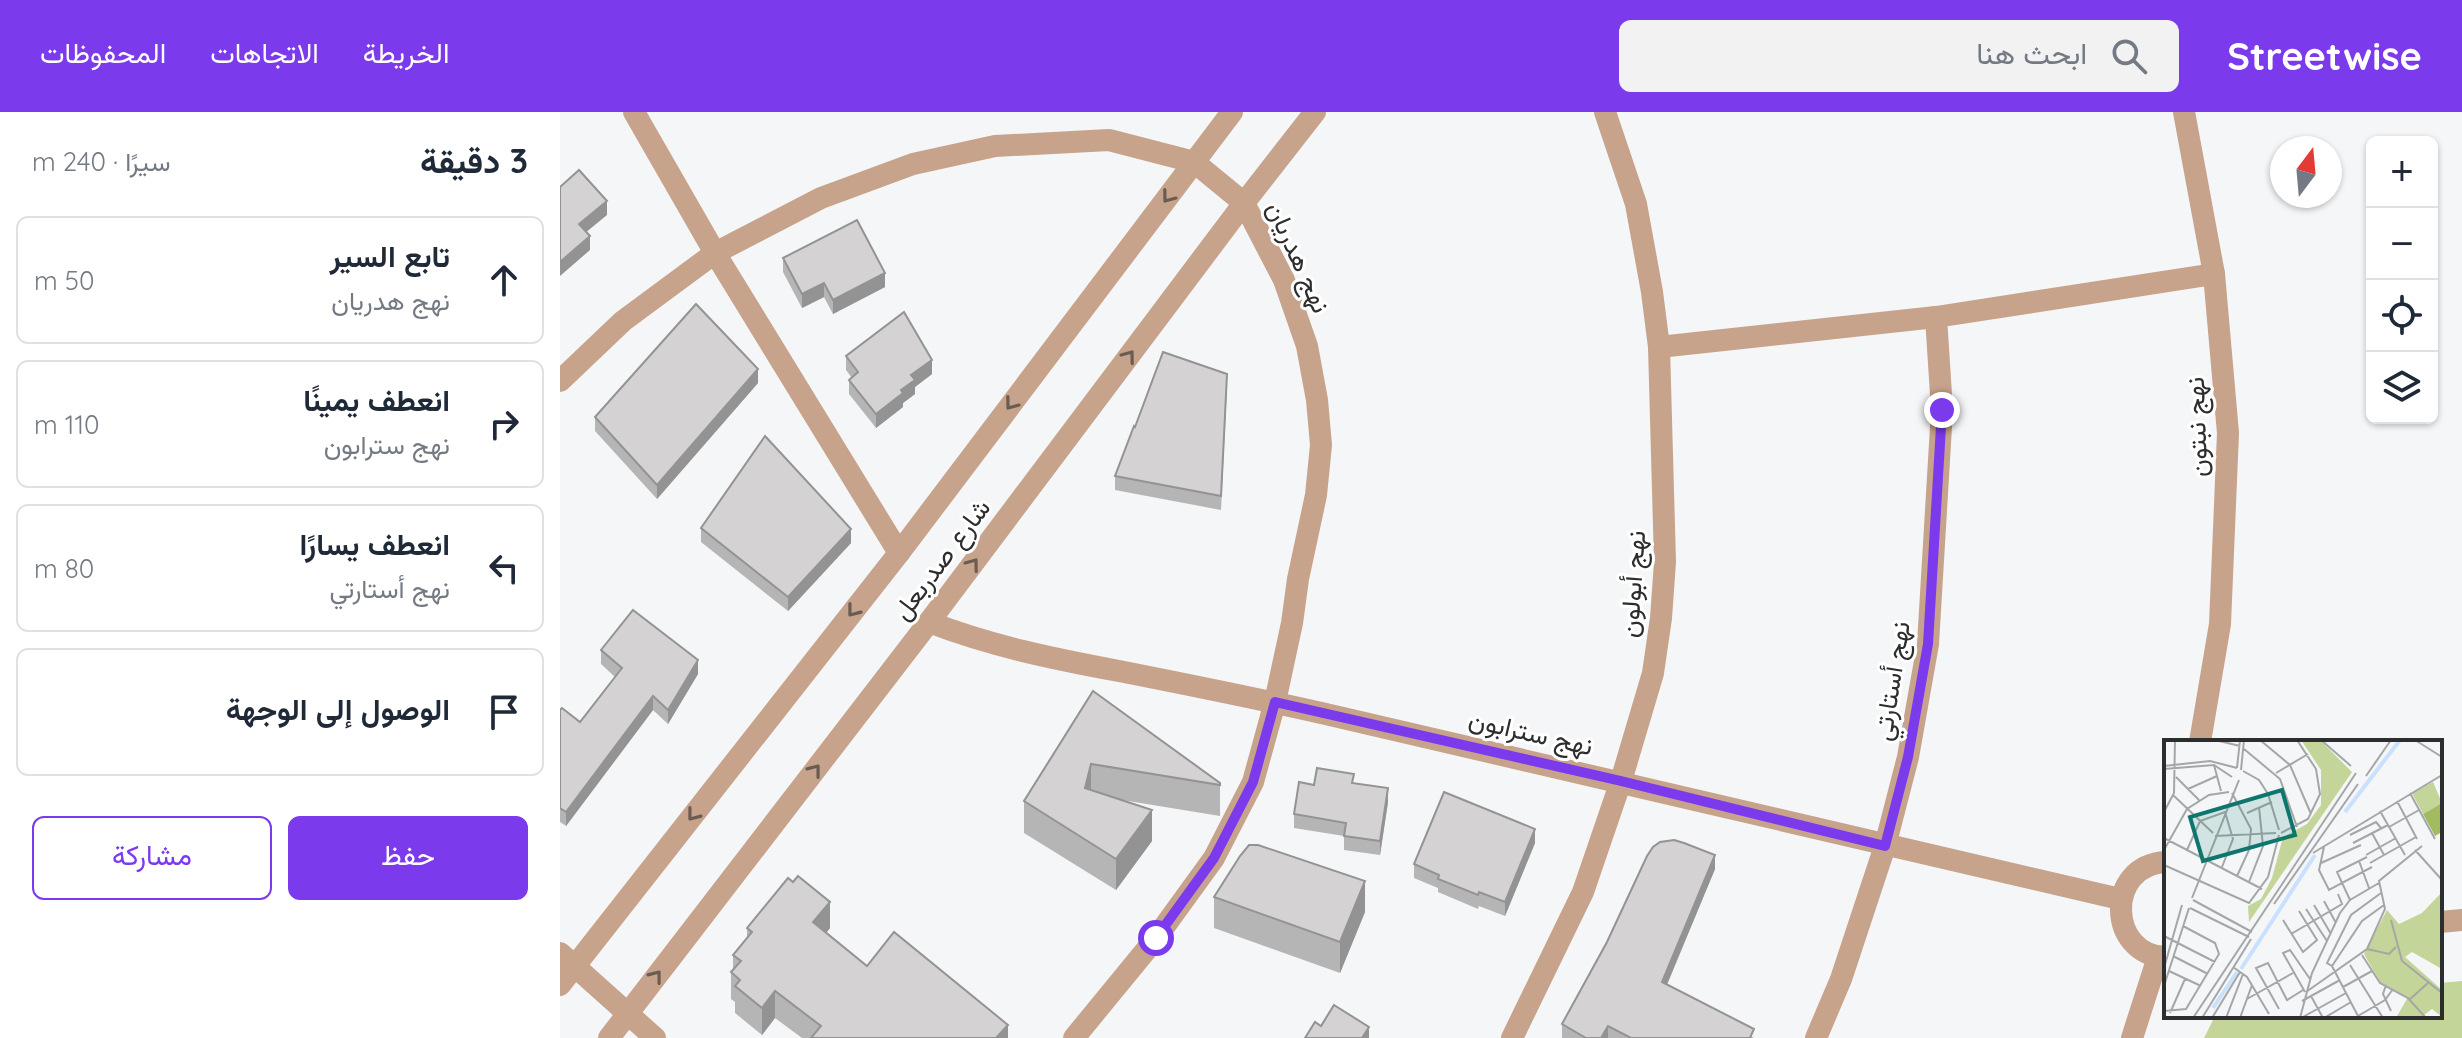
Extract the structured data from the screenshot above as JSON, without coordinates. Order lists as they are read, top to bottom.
{
  "streets": {
    "street": [
      "نهج هدريان",
      "نهج نبتون",
      "شارع صدربعل",
      "نهج أبولون",
      "نهج أستارتي",
      "نهج سترابون"
    ]
  },
  "crossings": [
    ["نهج هدريان", "شارع صدربعل"],
    ["نهج هدريان", "نهج سترابون"],
    ["شارع صدربعل", "نهج سترابون"],
    ["نهج أبولون", "نهج سترابون"],
    ["نهج أستارتي", "نهج سترابون"]
  ],
  "north": "top",
  "page": {
    "header": "Streetwise",
    "search": "ابحث هنا",
    "nav": ["الخريطة", "الاتجاهات", "المحفوظات"],
    "heading": ["3 دقيقة", "سيرًا · 240 m"],
    "map_buttons": ["+", "−"],
    "list": [
      ["تابع السير", "نهج هدريان", "50 m"],
      ["انعطف يمينًا", "نهج سترابون", "110 m"],
      ["انعطف يسارًا", "نهج أستارتي", "80 m"],
      "الوصول إلى الوجهة"
    ],
    "buttons": ["حفظ", "مشاركة"]
  }
}
